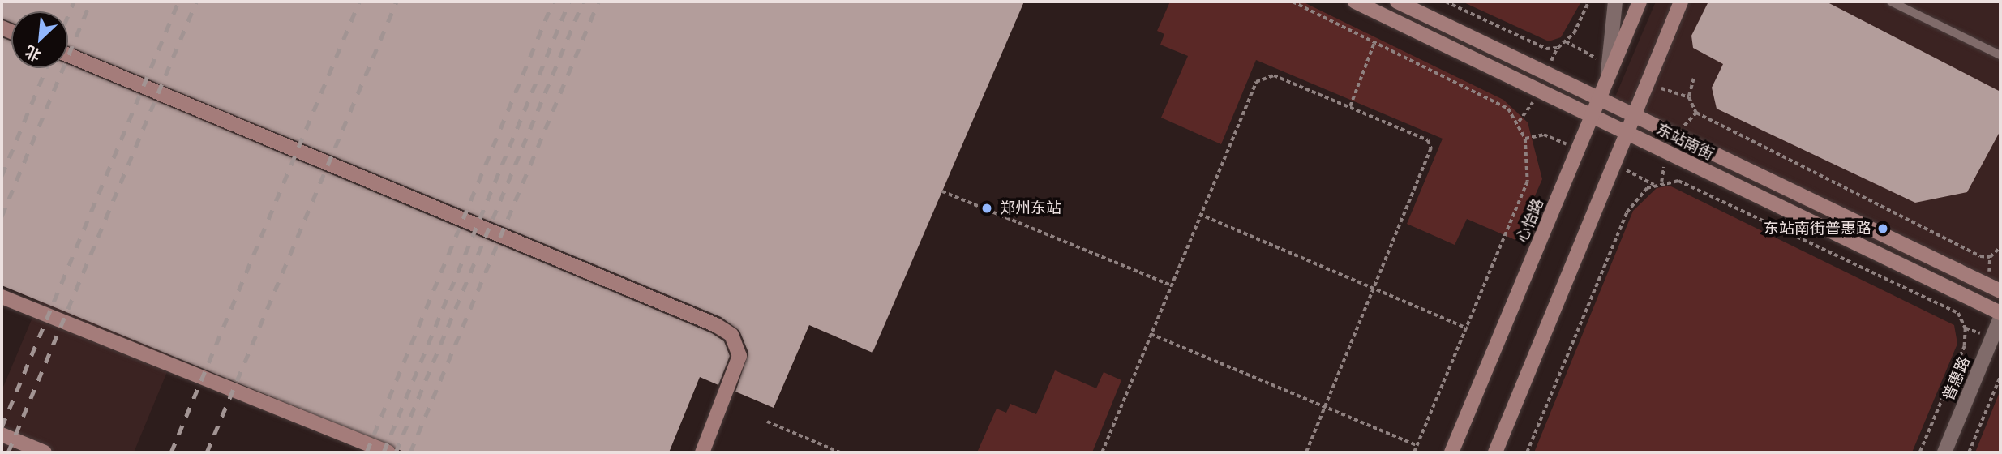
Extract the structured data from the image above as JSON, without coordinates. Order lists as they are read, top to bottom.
{
  "streets": {
    "street": ["东站南街", "心怡路", "普惠路"]
  },
  "crossings": [
    ["东站南街", "心怡路"]
  ],
  "places": ["郑州东站", "东站南街普惠路"],
  "north": "bottom left"
}
